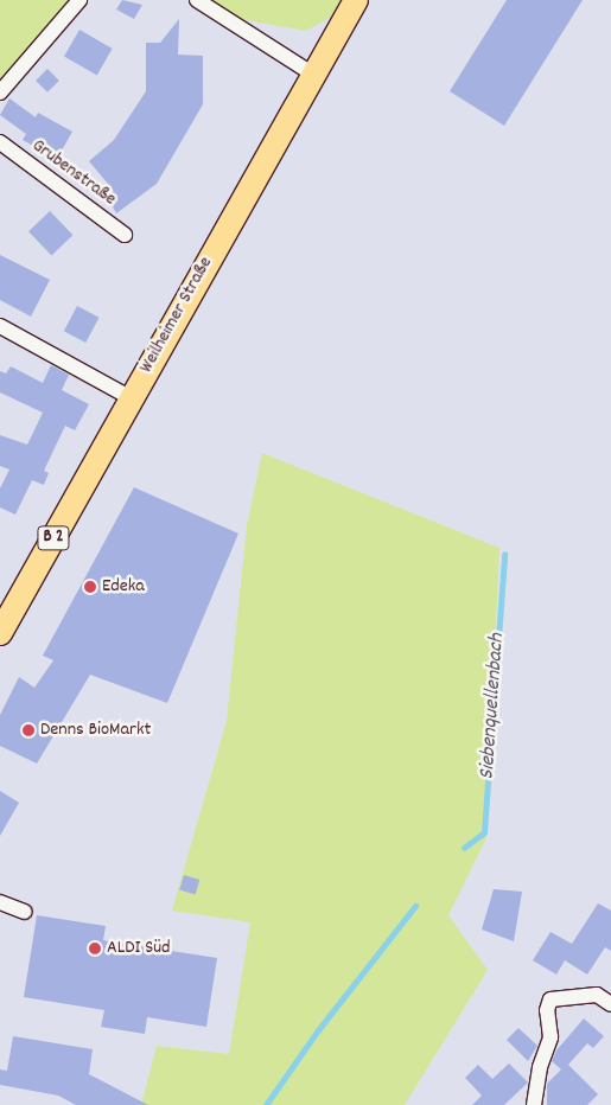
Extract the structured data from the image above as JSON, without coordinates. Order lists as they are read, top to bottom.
{
  "streets": {
    "main road": ["Weilheimer Straße", "B 2"],
    "street": ["Grubenstraße"]
  },
  "water": ["Siebenquellenbach"],
  "places": ["Edeka", "Denns BioMarkt", "ALDI Süd"]
}
